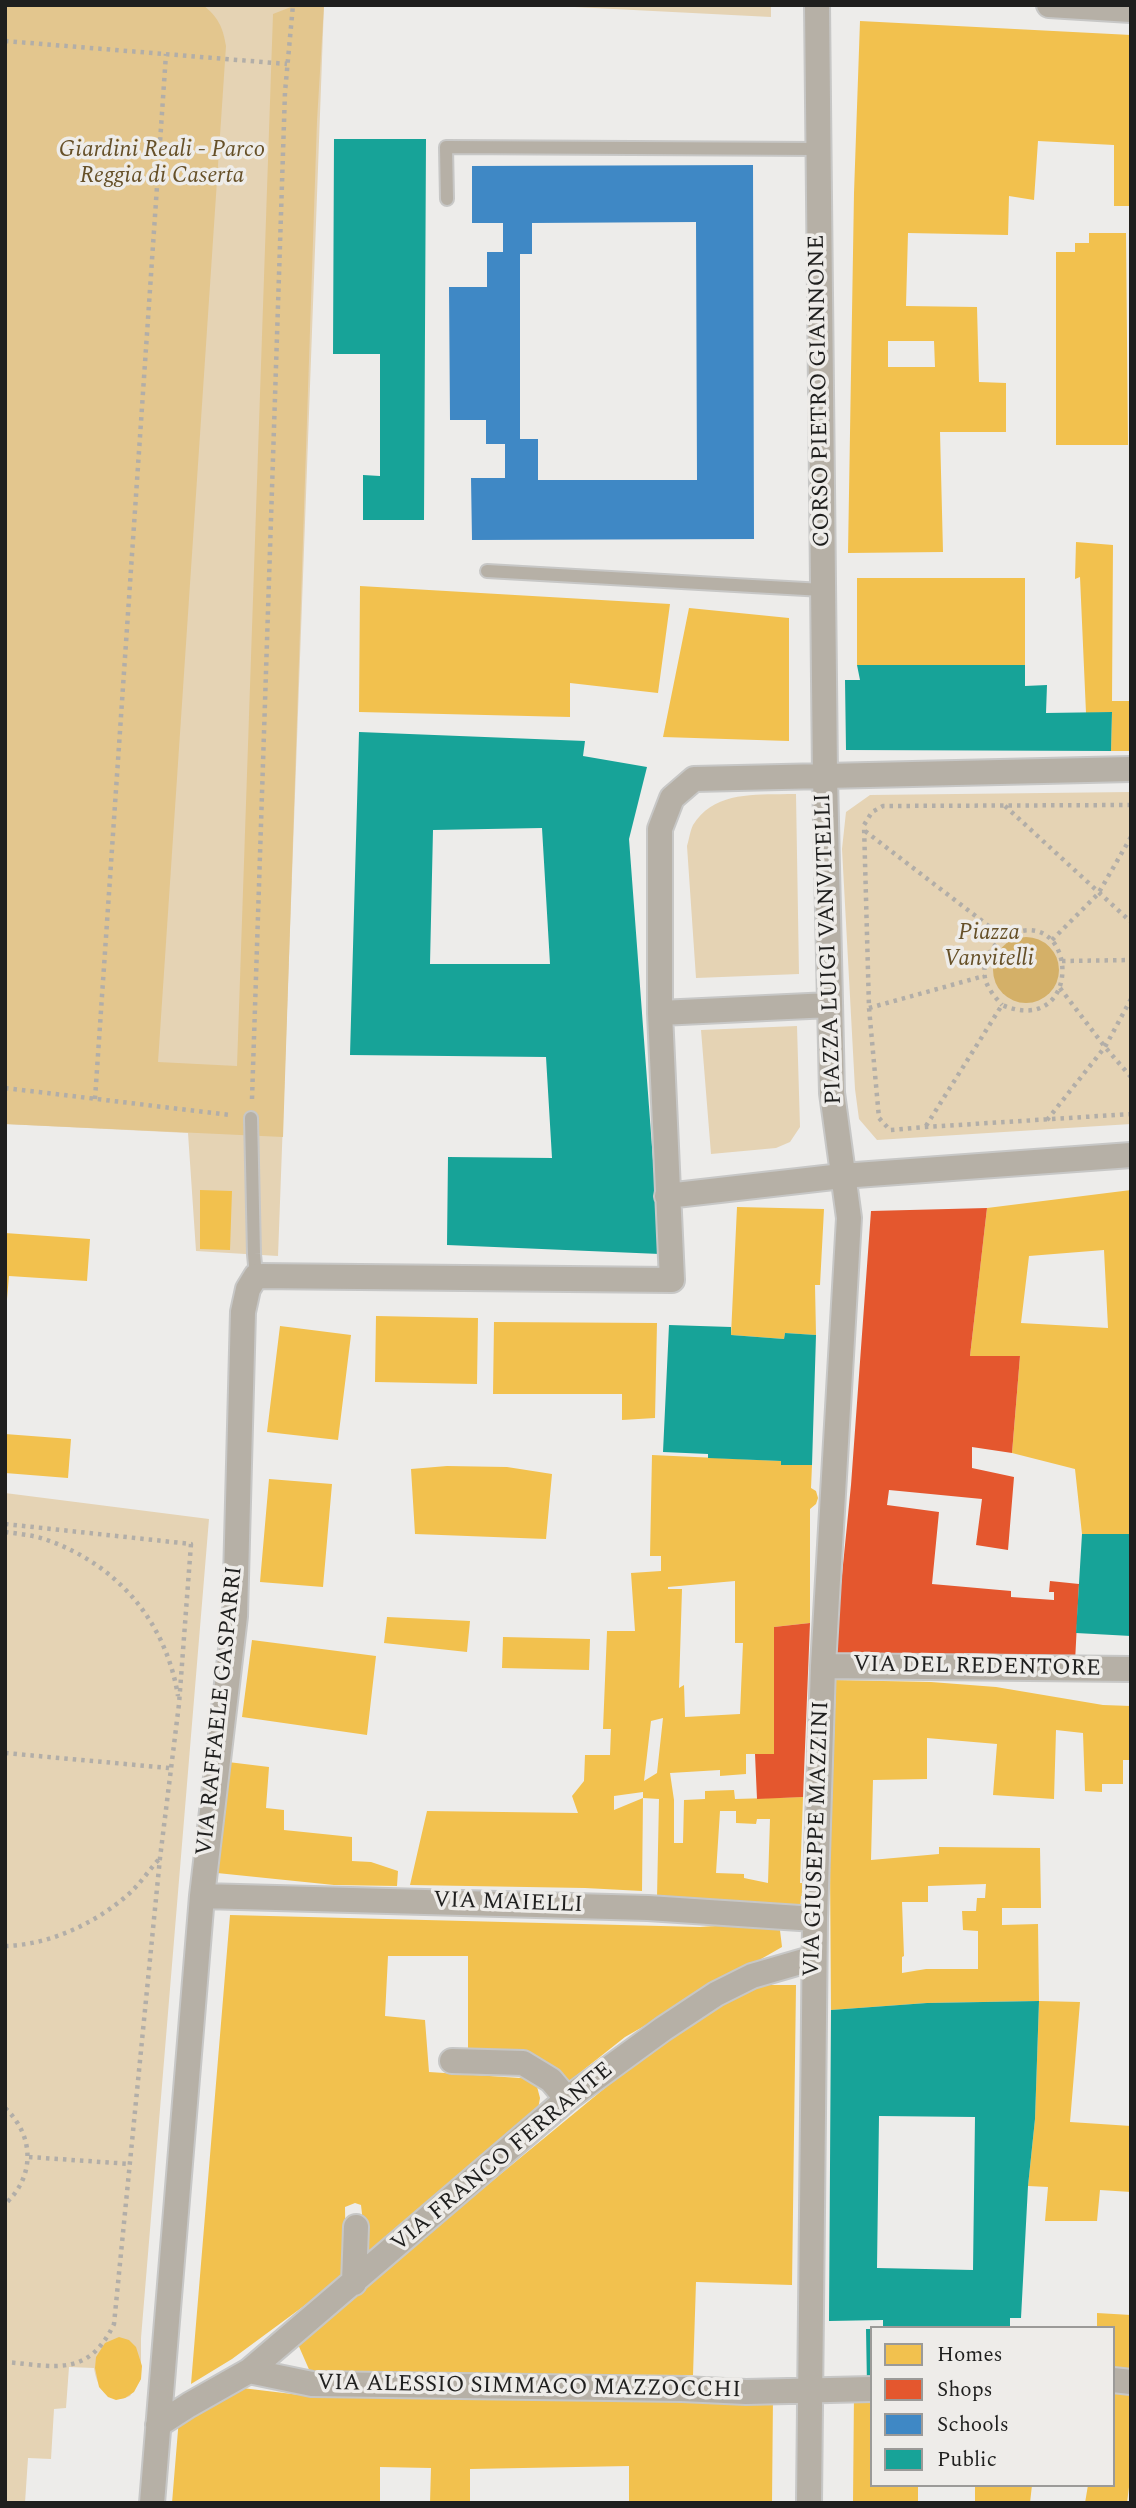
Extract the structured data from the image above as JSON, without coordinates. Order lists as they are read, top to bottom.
{
  "streets": {
    "street": [
      "CORSO PIETRO GIANNONE",
      "PIAZZA LUIGI VANVITELLI",
      "VIA DEL REDENTORE",
      "VIA RAFFAELE GASPARRI",
      "VIA GIUSEPPE MAZZINI",
      "VIA MAIELLI",
      "VIA FRANCO FERRANTE",
      "VIA ALESSIO SIMMACO MAZZOCCHI"
    ]
  },
  "crossings": [
    ["CORSO PIETRO GIANNONE", "PIAZZA LUIGI VANVITELLI"],
    ["PIAZZA LUIGI VANVITELLI", "VIA GIUSEPPE MAZZINI"],
    ["VIA DEL REDENTORE", "VIA GIUSEPPE MAZZINI"],
    ["VIA RAFFAELE GASPARRI", "VIA MAIELLI"],
    ["VIA RAFFAELE GASPARRI", "VIA FRANCO FERRANTE"],
    ["VIA GIUSEPPE MAZZINI", "VIA MAIELLI"],
    ["VIA GIUSEPPE MAZZINI", "VIA FRANCO FERRANTE"],
    ["VIA GIUSEPPE MAZZINI", "VIA ALESSIO SIMMACO MAZZOCCHI"],
    ["VIA FRANCO FERRANTE", "VIA ALESSIO SIMMACO MAZZOCCHI"]
  ],
  "parks": ["Giardini Reali - Parco Reggia di Caserta", "Piazza Vanvitelli"],
  "legend": [
    "Homes",
    "Shops",
    "Schools",
    "Public"
  ]
}
